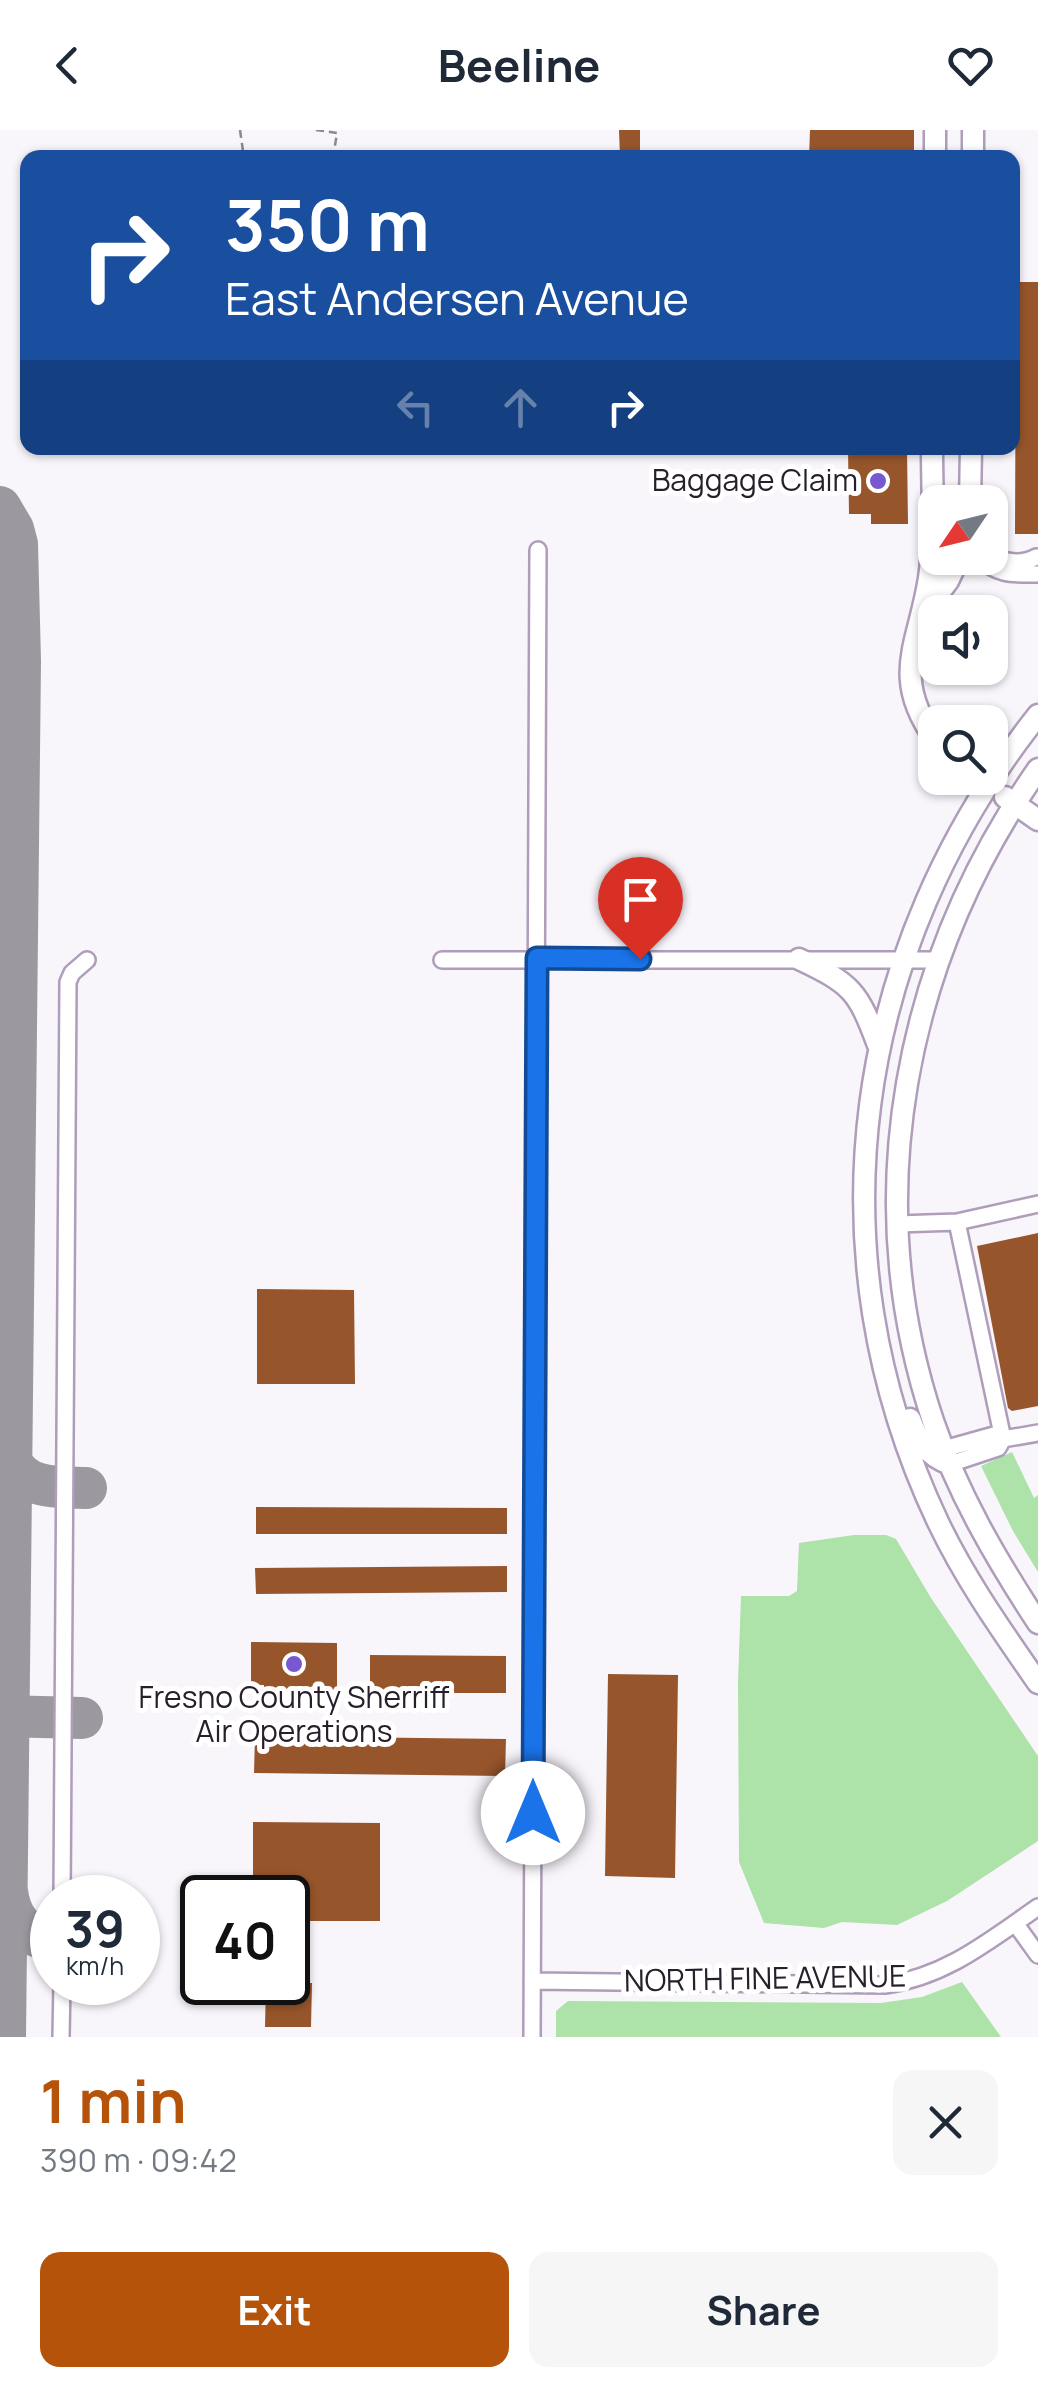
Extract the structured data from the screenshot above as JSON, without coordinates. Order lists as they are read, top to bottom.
{
  "streets": {
    "street": ["NORTH FINE AVENUE"]
  },
  "places": ["Baggage Claim", "Fresno County Sherriff Air Operations"],
  "north": "bottom left",
  "page": {
    "header": "Beeline",
    "turn": ["350 m", "East Andersen Avenue"],
    "speed": "39 km/h",
    "limit": "40",
    "heading": ["1 min", "390 m · 09:42"],
    "buttons": ["Exit", "Share"]
  }
}
